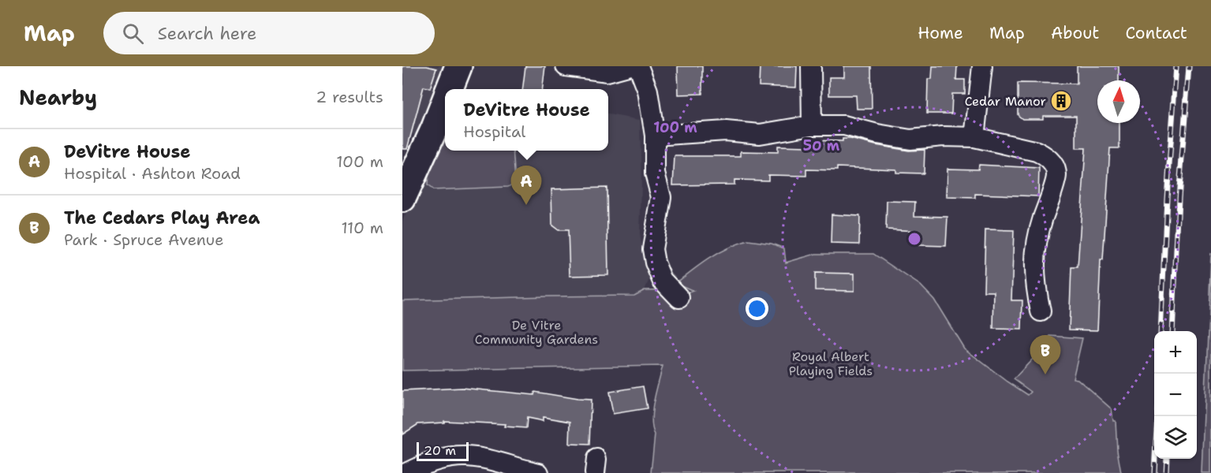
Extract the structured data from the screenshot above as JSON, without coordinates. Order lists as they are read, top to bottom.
{
  "parks": ["De Vitre Community Gardens", "Royal Albert Playing Fields"],
  "places": {
    "building": ["Cedar Manor"]
  },
  "scale_bar": "20 m",
  "north": "top",
  "page": {
    "header": "Map",
    "search": "Search here",
    "nav": [
      "Home",
      "Map",
      "About",
      "Contact"
    ],
    "heading": ["Nearby", "2 results"],
    "popup": ["DeVitre House", "Hospital"],
    "list": [
      {
        "mark": "A",
        "name": "DeVitre House",
        "note": "Hospital · Ashton Road",
        "value": "100 m"
      },
      {
        "mark": "B",
        "name": "The Cedars Play Area",
        "note": "Park · Spruce Avenue",
        "value": "110 m"
      }
    ],
    "pins": ["A", "B"],
    "map_buttons": ["+", "−"],
    "scale": "20 m"
  },
  "rings": ["100 m", "50 m"]
}
